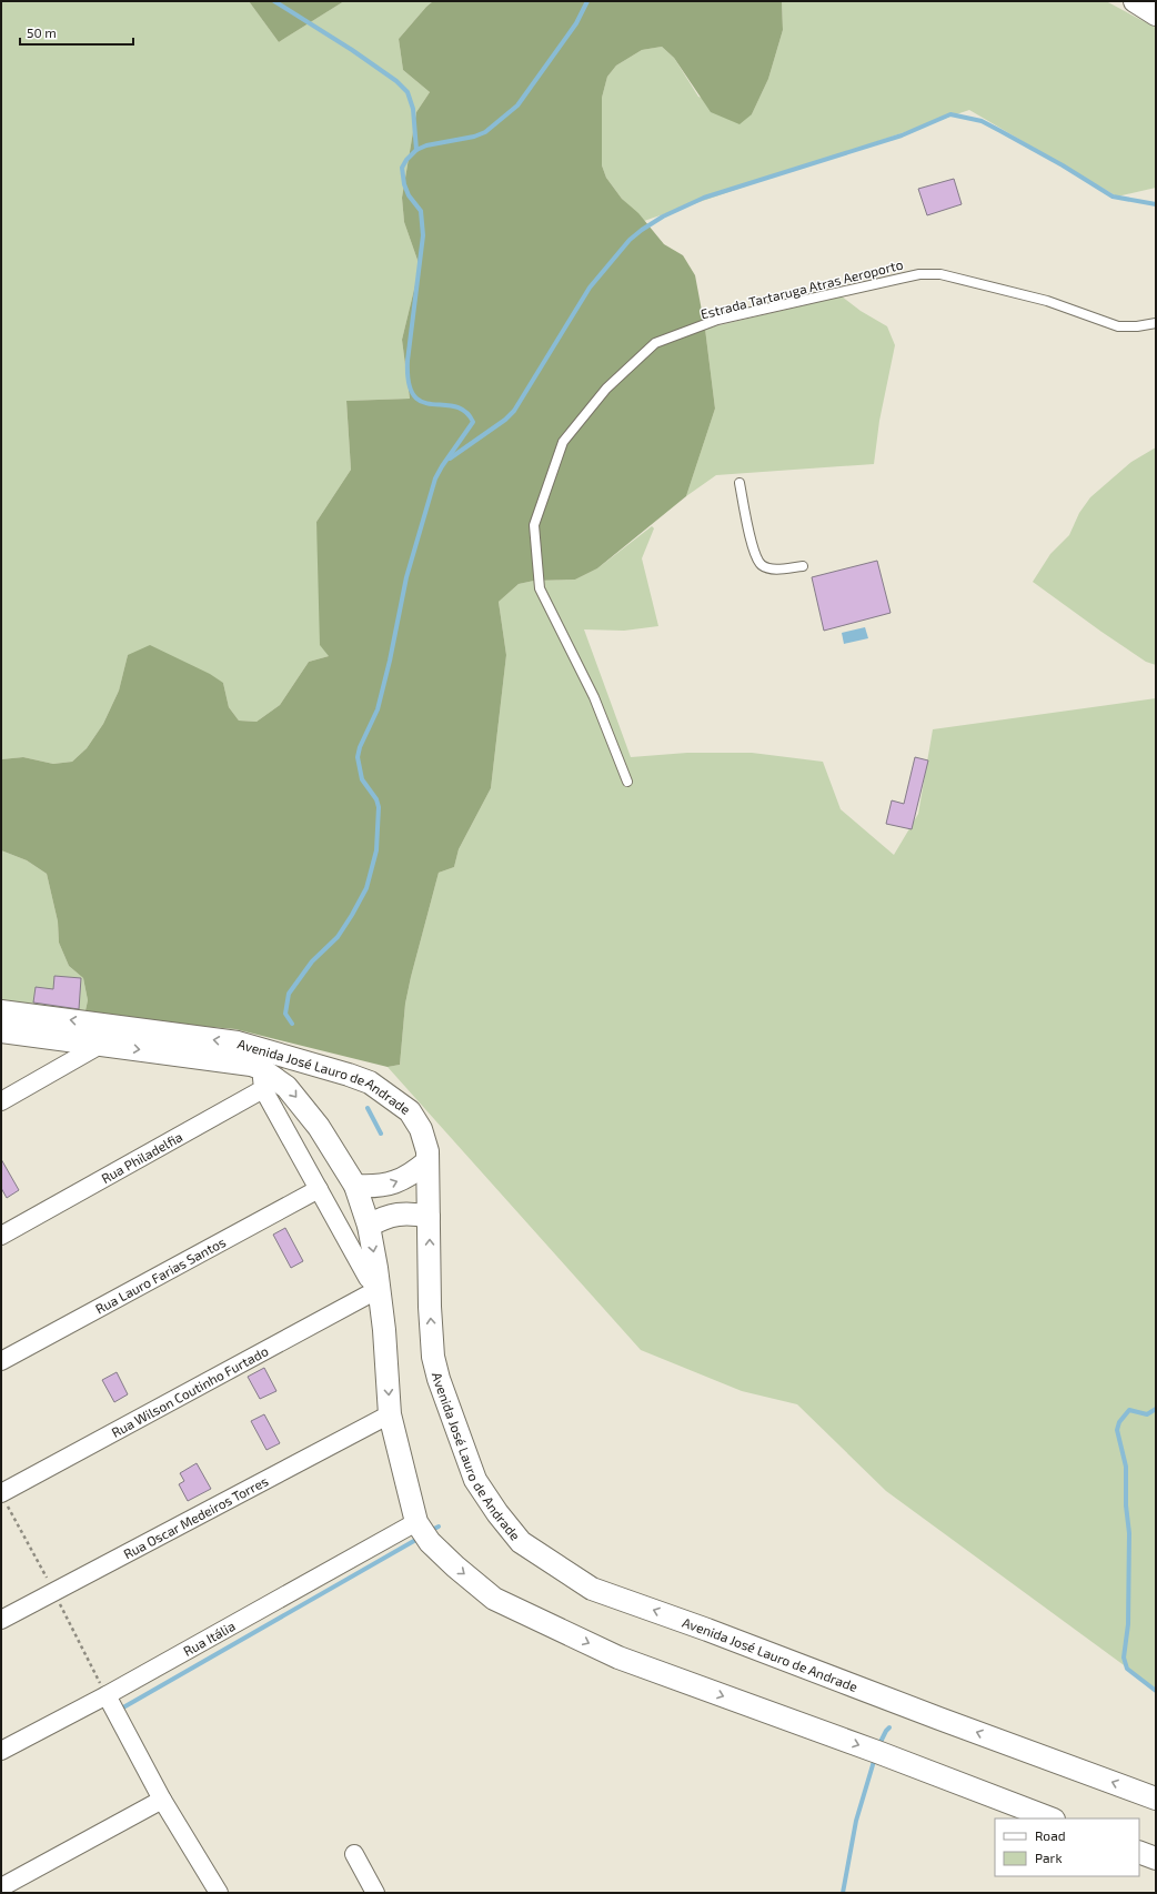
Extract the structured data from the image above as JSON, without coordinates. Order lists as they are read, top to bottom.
{
  "streets": {
    "street": [
      "Avenida José Lauro de Andrade",
      "Rua Philadelfia",
      "Rua Lauro Farias Santos",
      "Rua Wilson Coutinho Furtado",
      "Rua Oscar Medeiros Torres",
      "Rua Itália"
    ],
    "lane": ["Estrada Tartaruga Atras Aeroporto"]
  },
  "crossings": [
    ["Avenida José Lauro de Andrade", "Rua Philadelfia"],
    ["Avenida José Lauro de Andrade", "Rua Wilson Coutinho Furtado"],
    ["Avenida José Lauro de Andrade", "Rua Oscar Medeiros Torres"],
    ["Avenida José Lauro de Andrade", "Rua Itália"]
  ],
  "legend": ["Road", "Park"],
  "scale_bar": "50 m"
}
